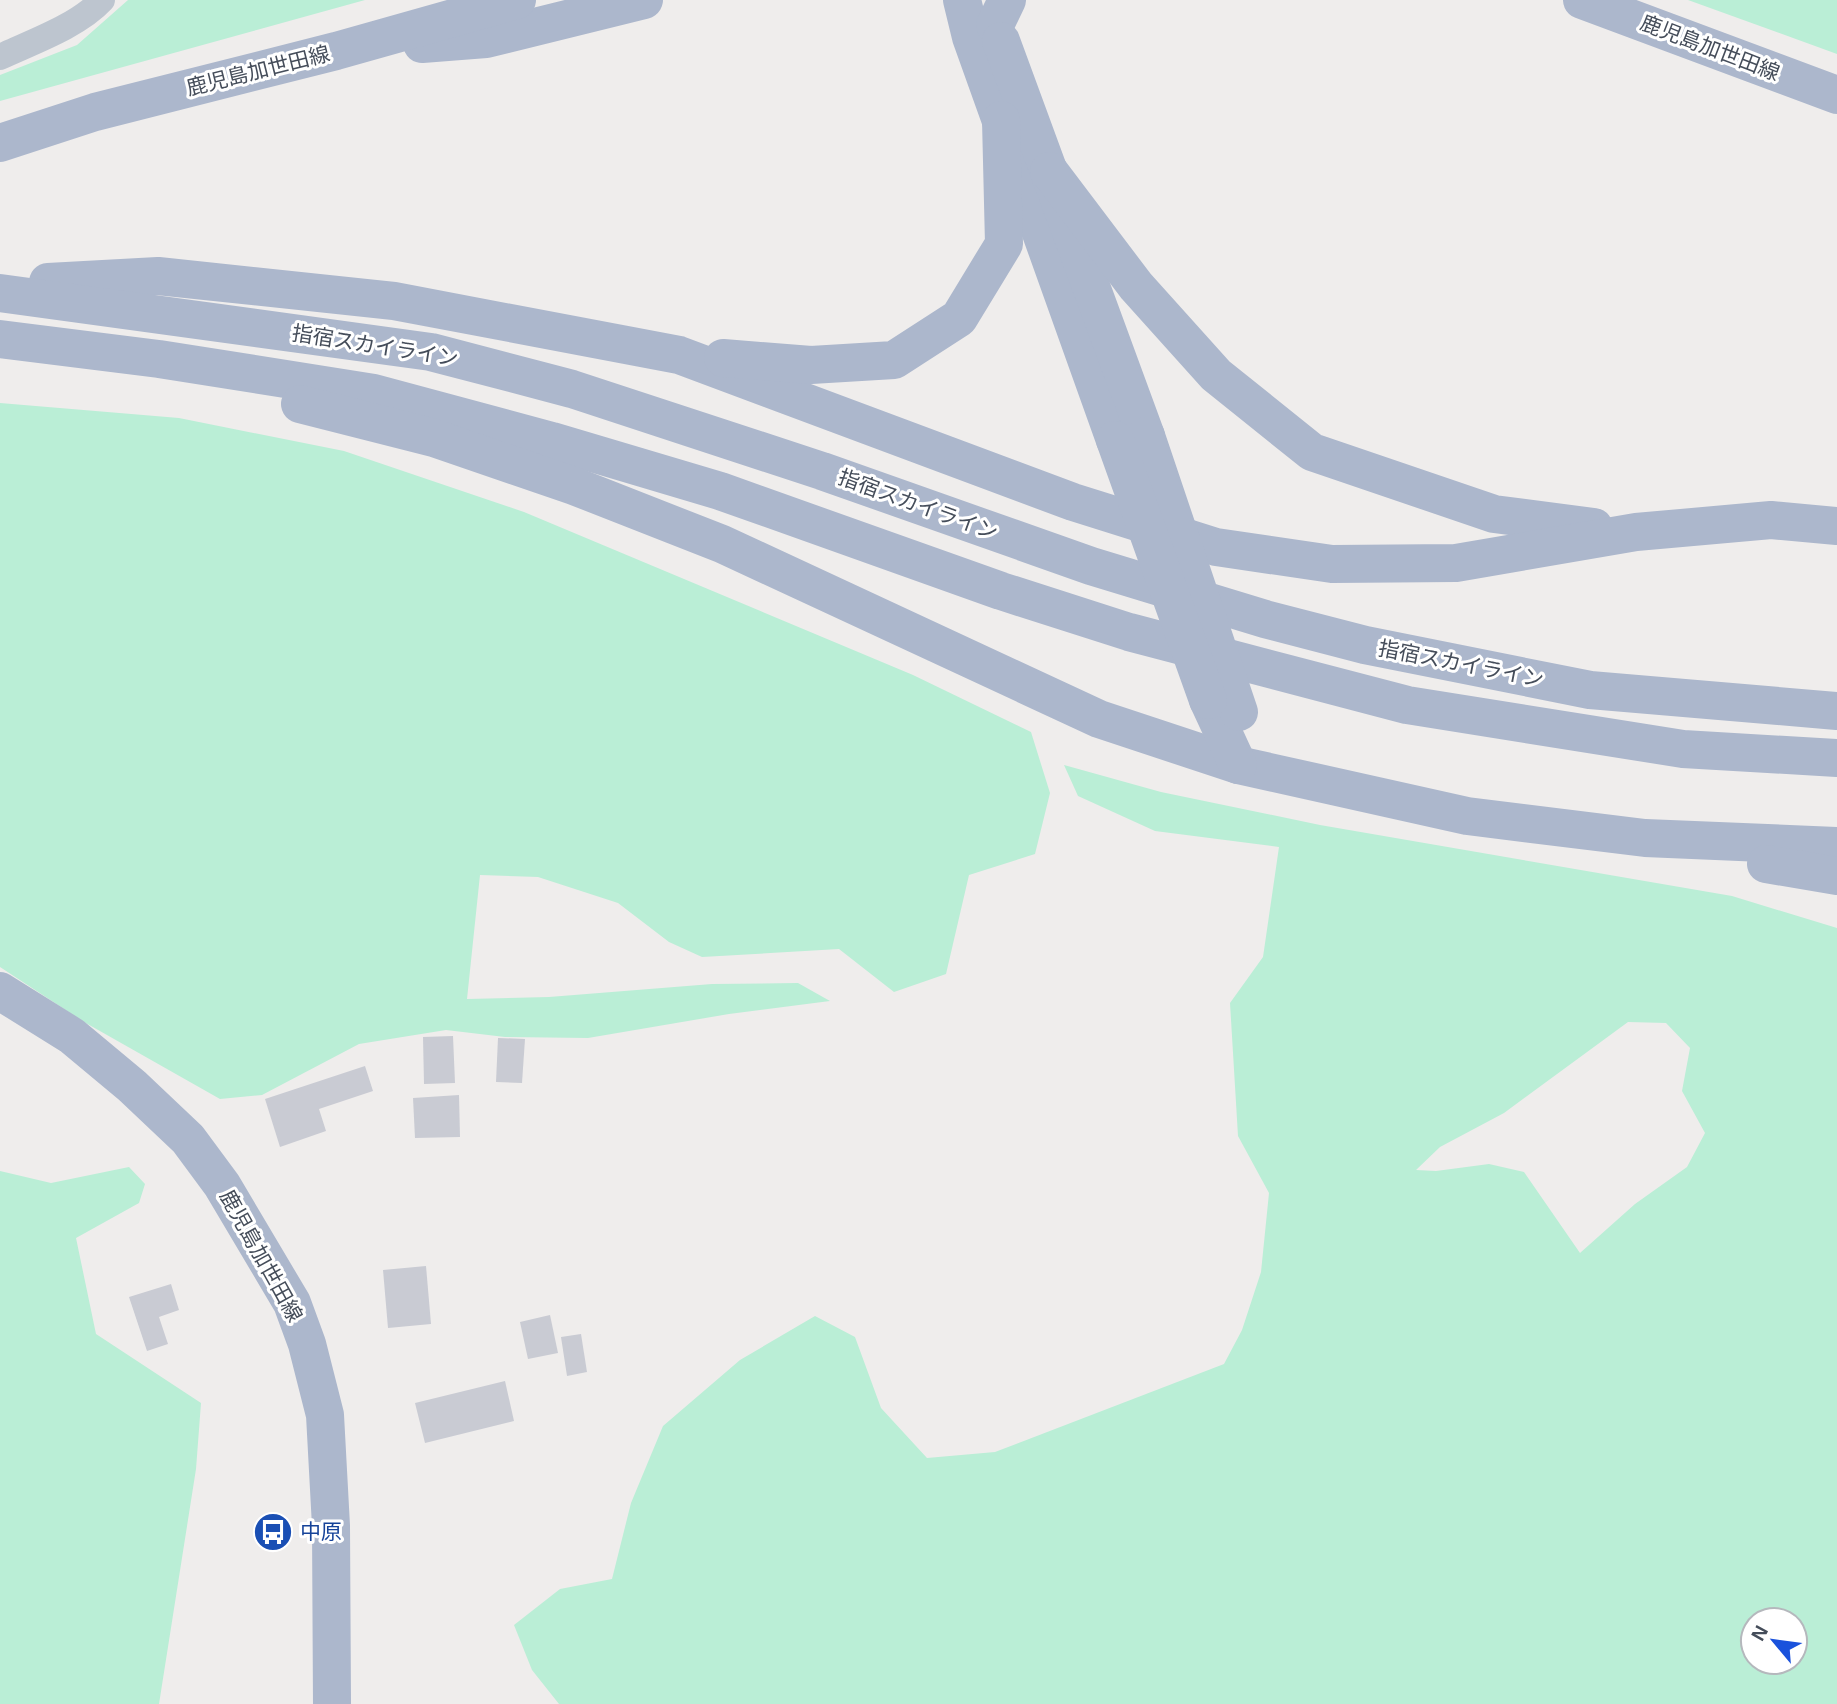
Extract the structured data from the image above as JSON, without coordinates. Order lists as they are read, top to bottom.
{
  "streets": {
    "main road": ["鹿児島加世田線", "指宿スカイライン"]
  },
  "places": {
    "bus stop": ["中原"]
  },
  "north": "top left"
}
